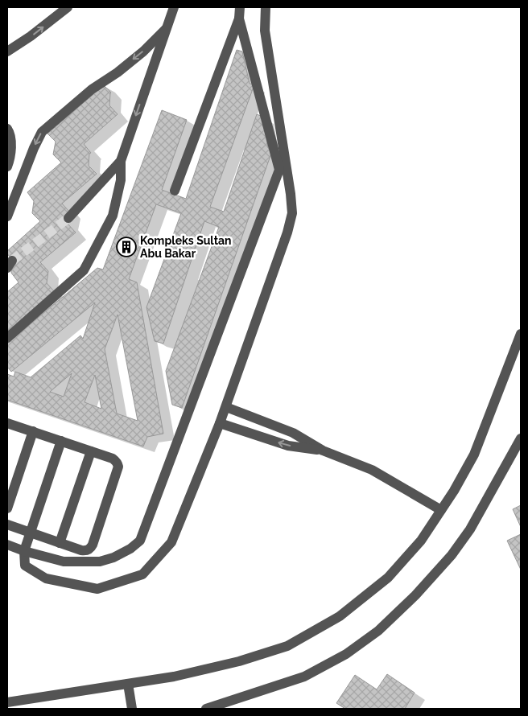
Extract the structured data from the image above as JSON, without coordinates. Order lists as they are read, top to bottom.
{
  "places": {
    "building": ["Kompleks Sultan Abu Bakar"]
  }
}
